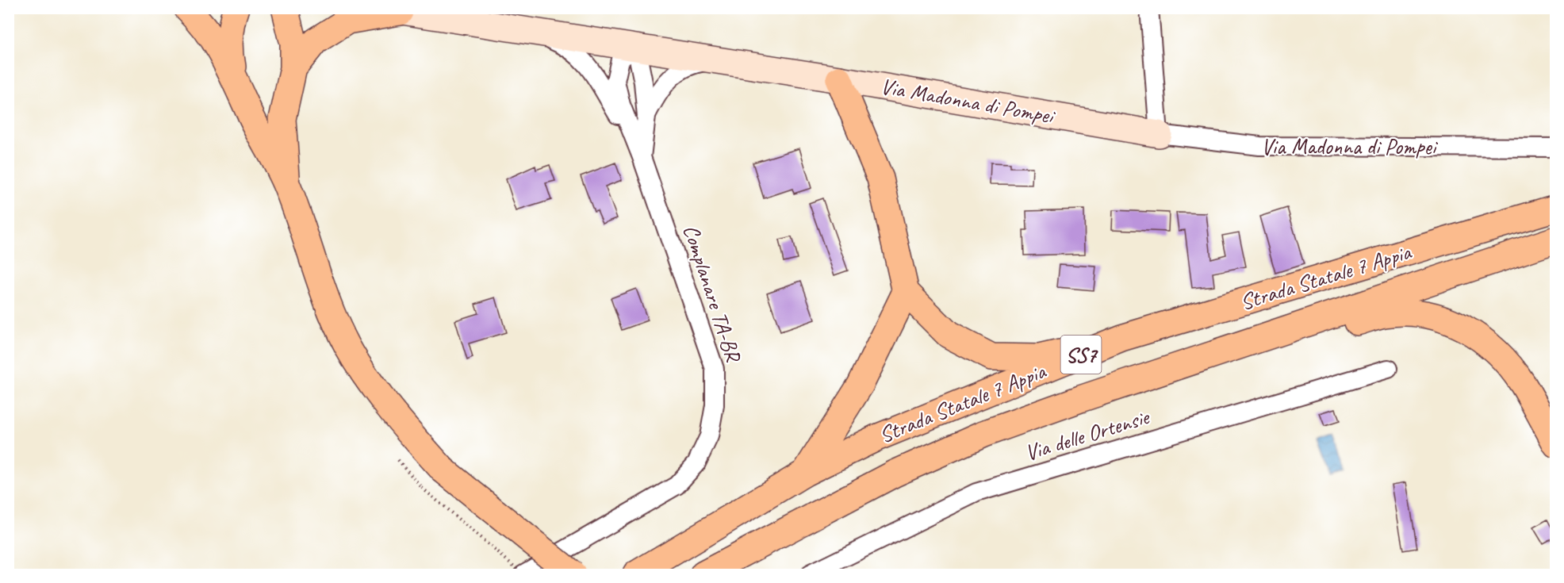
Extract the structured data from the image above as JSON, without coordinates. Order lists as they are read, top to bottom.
{
  "streets": {
    "highway": ["Strada Statale 7 Appia", "SS7"],
    "street": ["Via Madonna di Pompei", "Complanare TA-BR", "Via delle Ortensie"]
  }
}
